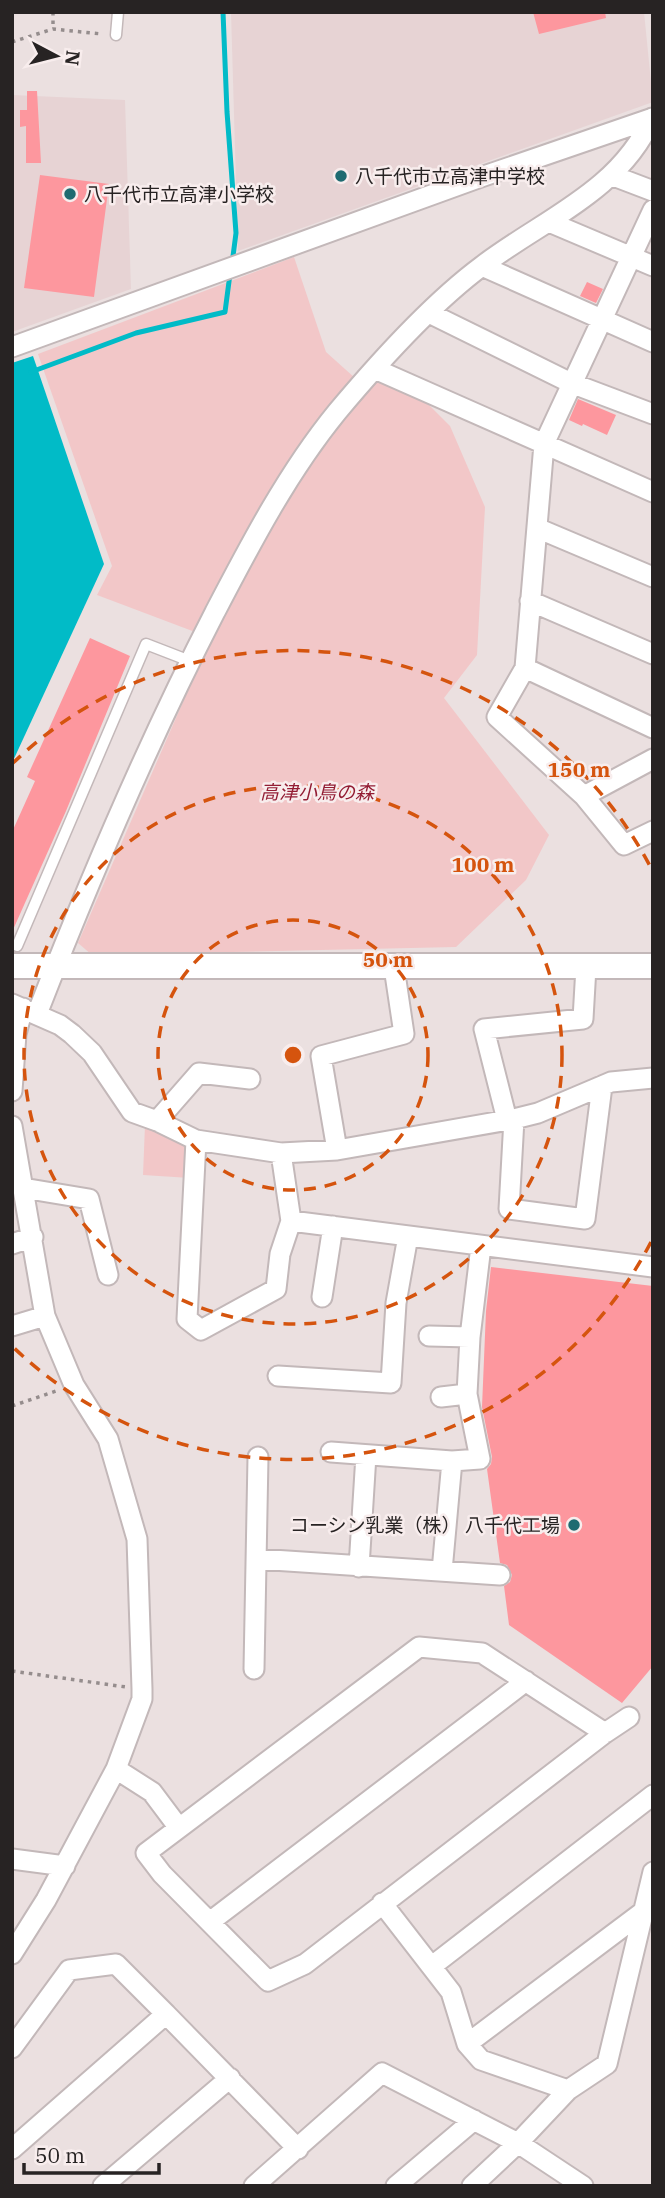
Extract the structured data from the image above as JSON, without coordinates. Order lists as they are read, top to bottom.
{
  "parks": ["高津小鳥の森"],
  "places": ["八千代市立高津中学校", "八千代市立高津小学校", "コーシン乳業（株） 八千代工場"],
  "scale_bar": "50 m",
  "north": "right",
  "rings": ["150 m", "100 m", "50 m"]
}
